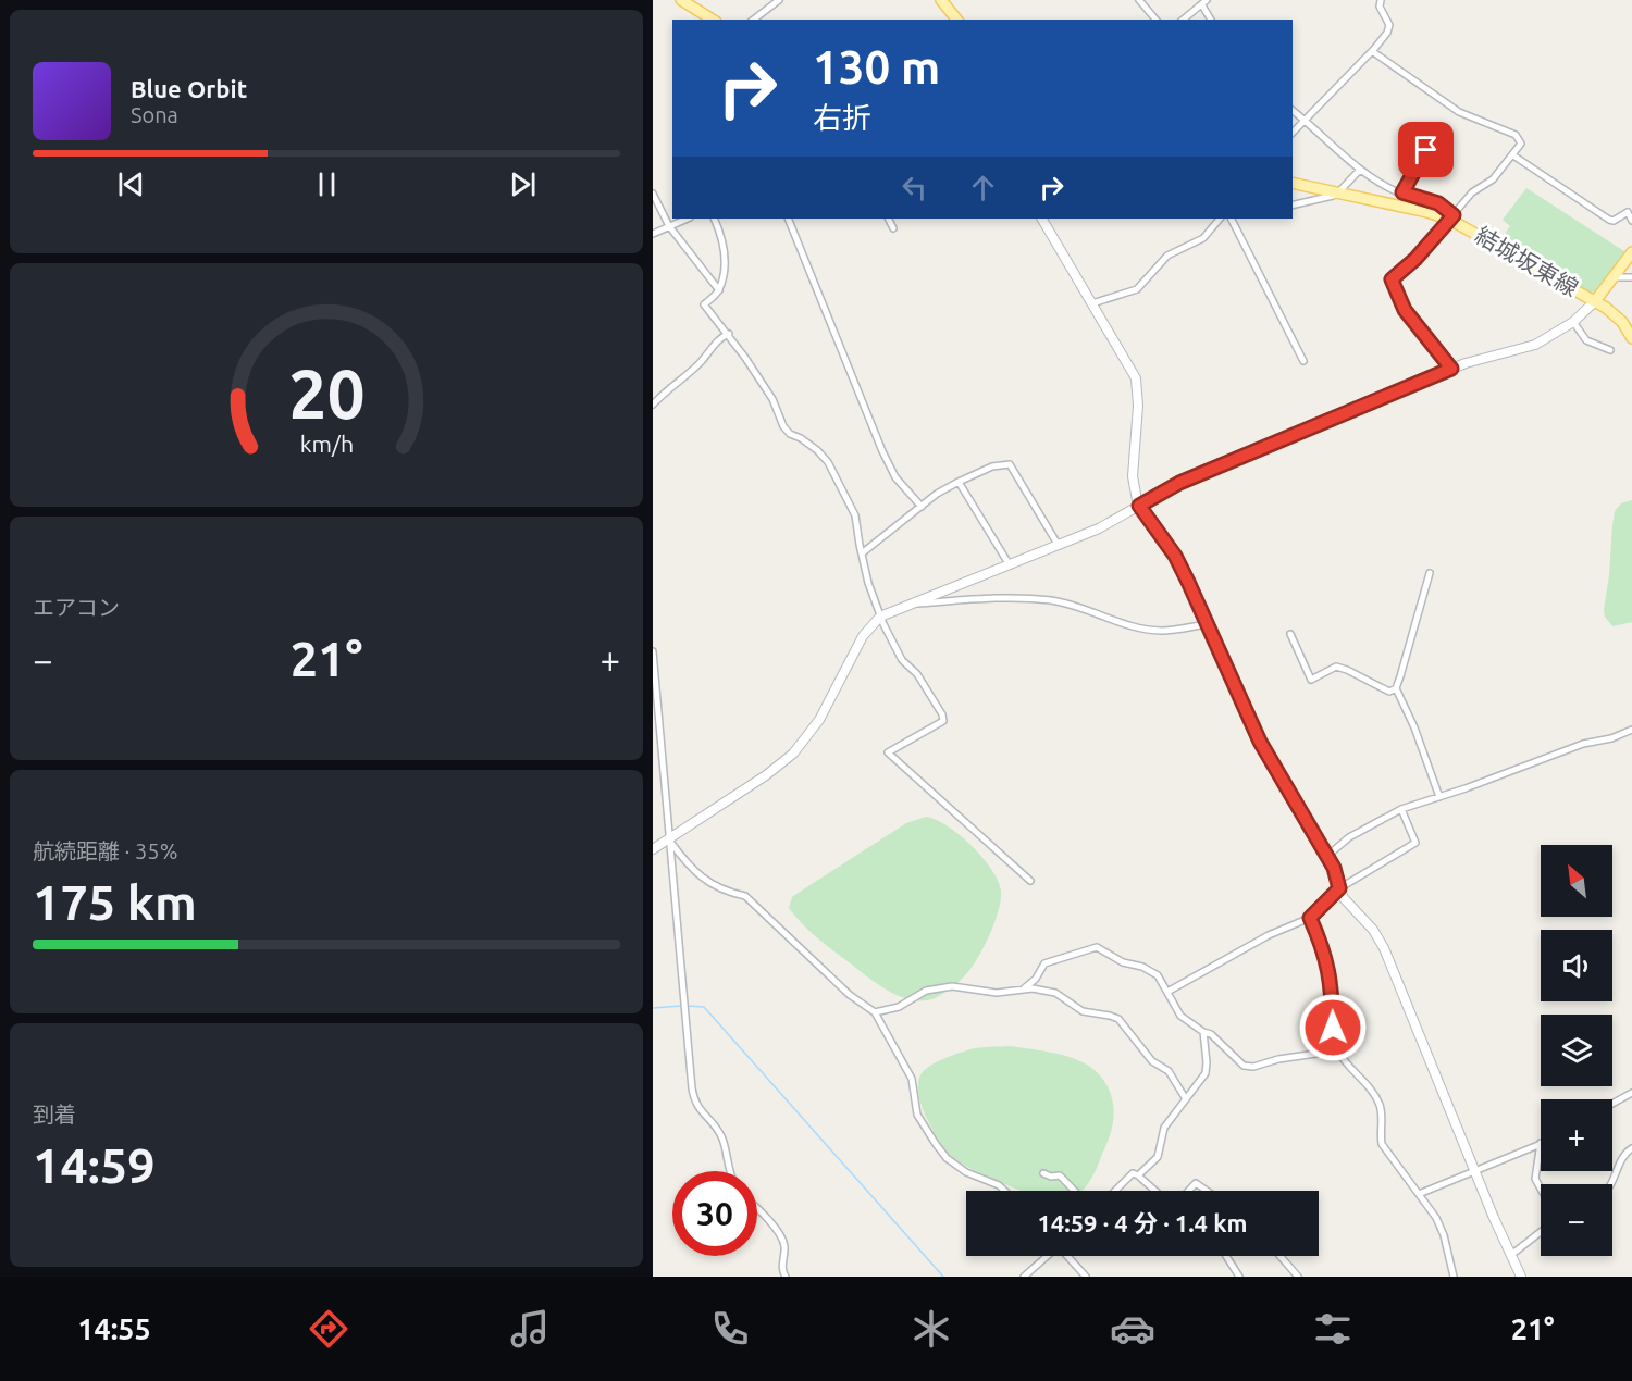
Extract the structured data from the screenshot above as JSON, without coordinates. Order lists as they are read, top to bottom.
{
  "streets": {
    "main road": ["結城坂東線"]
  },
  "north": "top left",
  "page": {
    "turn": ["130 m", "右折"],
    "song": ["Blue Orbit", "Sona"],
    "tile": [
      "エアコン",
      ["航続距離 · 35%", "175 km"],
      ["到着", "14:59"]
    ],
    "heat": ["−", "21°", "+"],
    "map_buttons": ["+", "−"],
    "limit": "30",
    "trip": "14:59 · 4 分 · 1.4 km",
    "tabs": ["14:55", "21°"],
    "gauge": ["20", "km/h"]
  }
}
